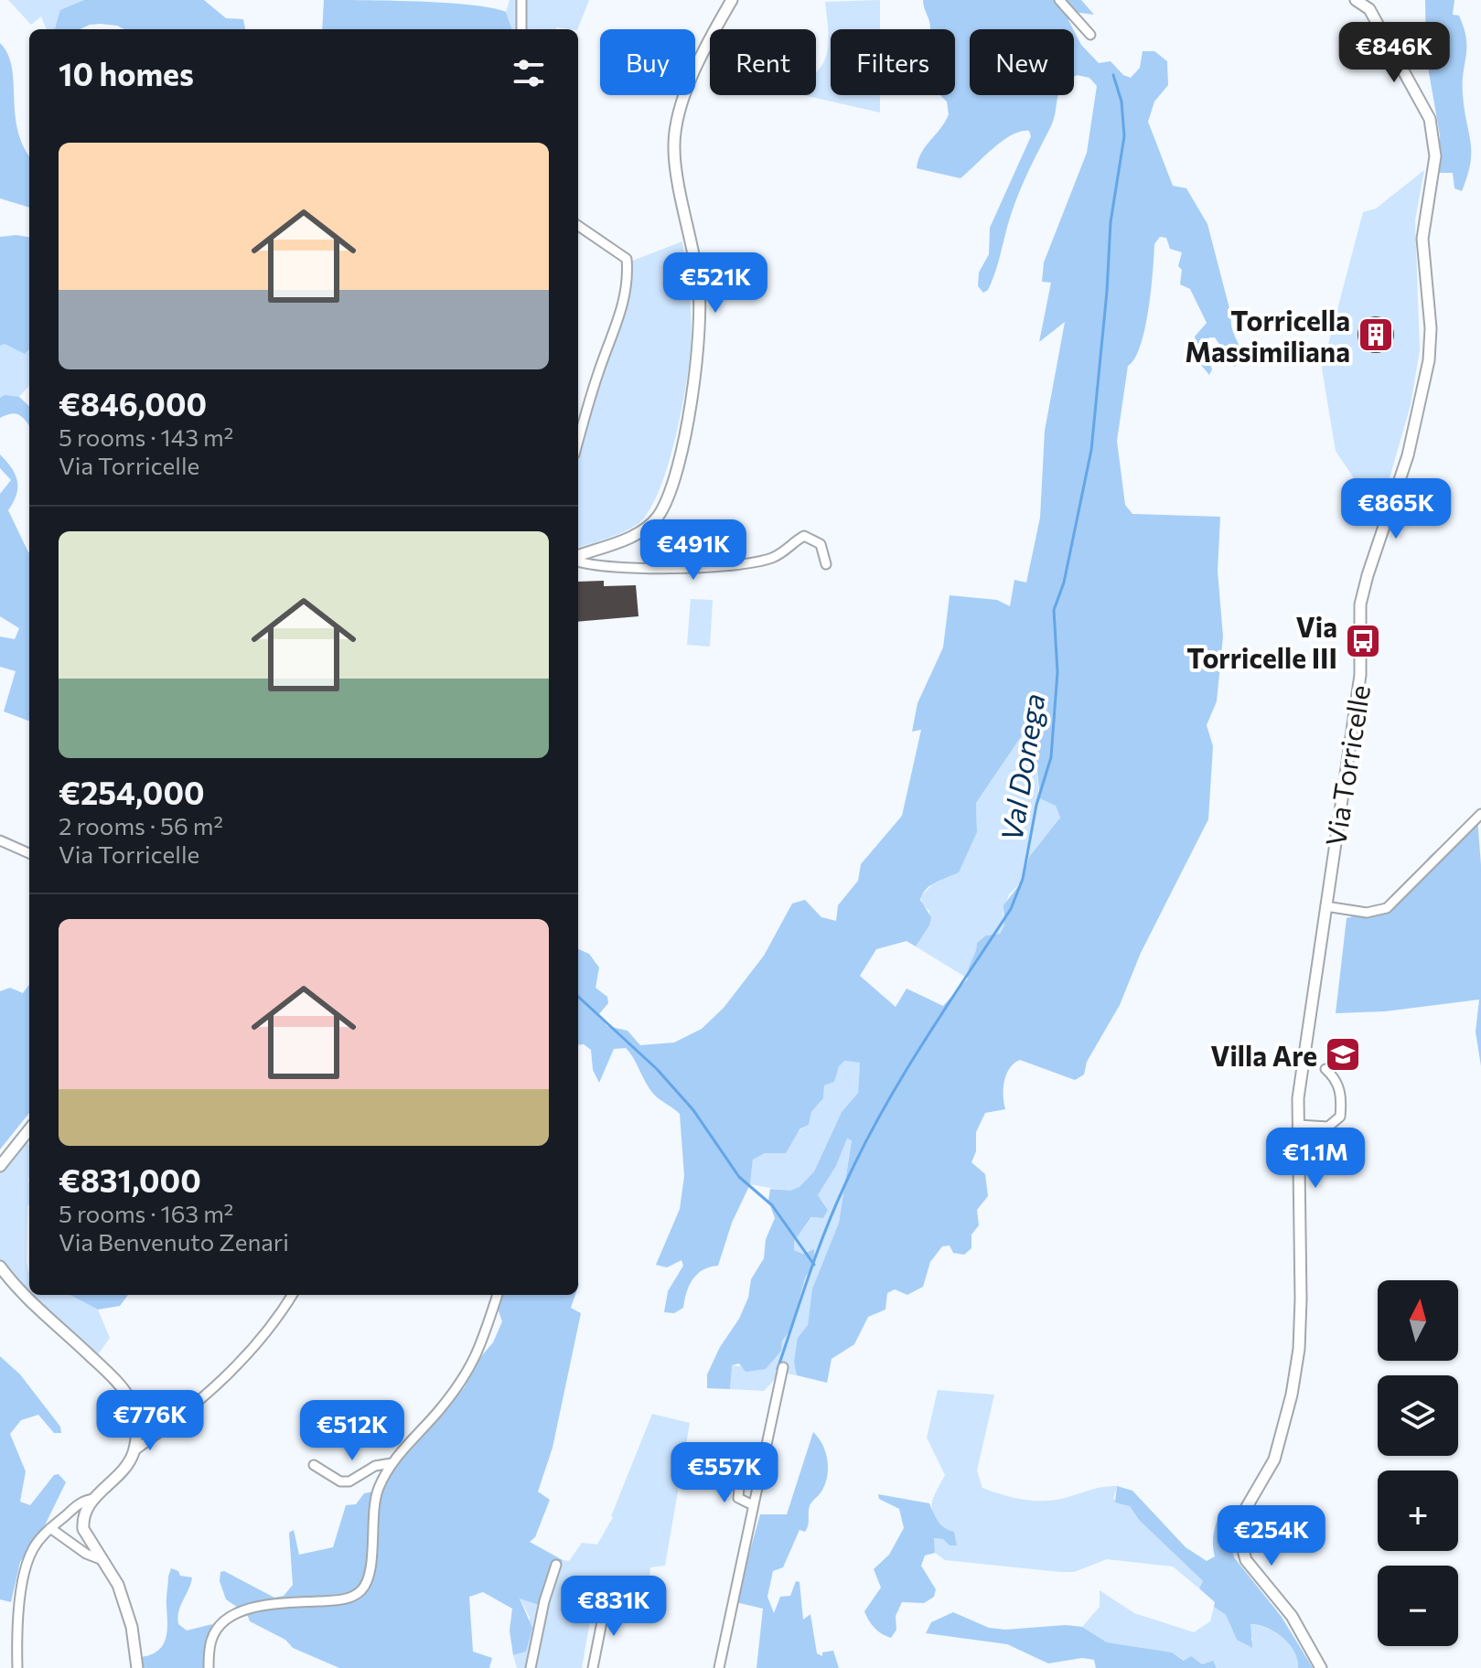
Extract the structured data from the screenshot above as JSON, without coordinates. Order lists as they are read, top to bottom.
{
  "streets": {
    "street": ["Via Torricelle"]
  },
  "water": ["Val Donega"],
  "places": {
    "building": ["Torricella Massimiliana"],
    "bus stop": ["Via Torricelle III"],
    "school or university": ["Villa Are"]
  },
  "north": "top",
  "page": {
    "price": [
      "€846K",
      "€521K",
      "€865K",
      "€491K",
      "€1.1M",
      "€776K",
      "€512K",
      "€557K",
      "€254K",
      "€831K"
    ],
    "chip": [
      "Buy",
      "Rent",
      "Filters",
      "New"
    ],
    "heading": "10 homes",
    "list": [
      {
        "name": "€846,000",
        "note": "5 rooms · 143 m² · Via Torricelle"
      },
      {
        "name": "€254,000",
        "note": "2 rooms · 56 m² · Via Torricelle"
      },
      {
        "name": "€831,000",
        "note": "5 rooms · 163 m² · Via Benvenuto Zenari"
      }
    ],
    "map_buttons": ["+", "−"]
  }
}
